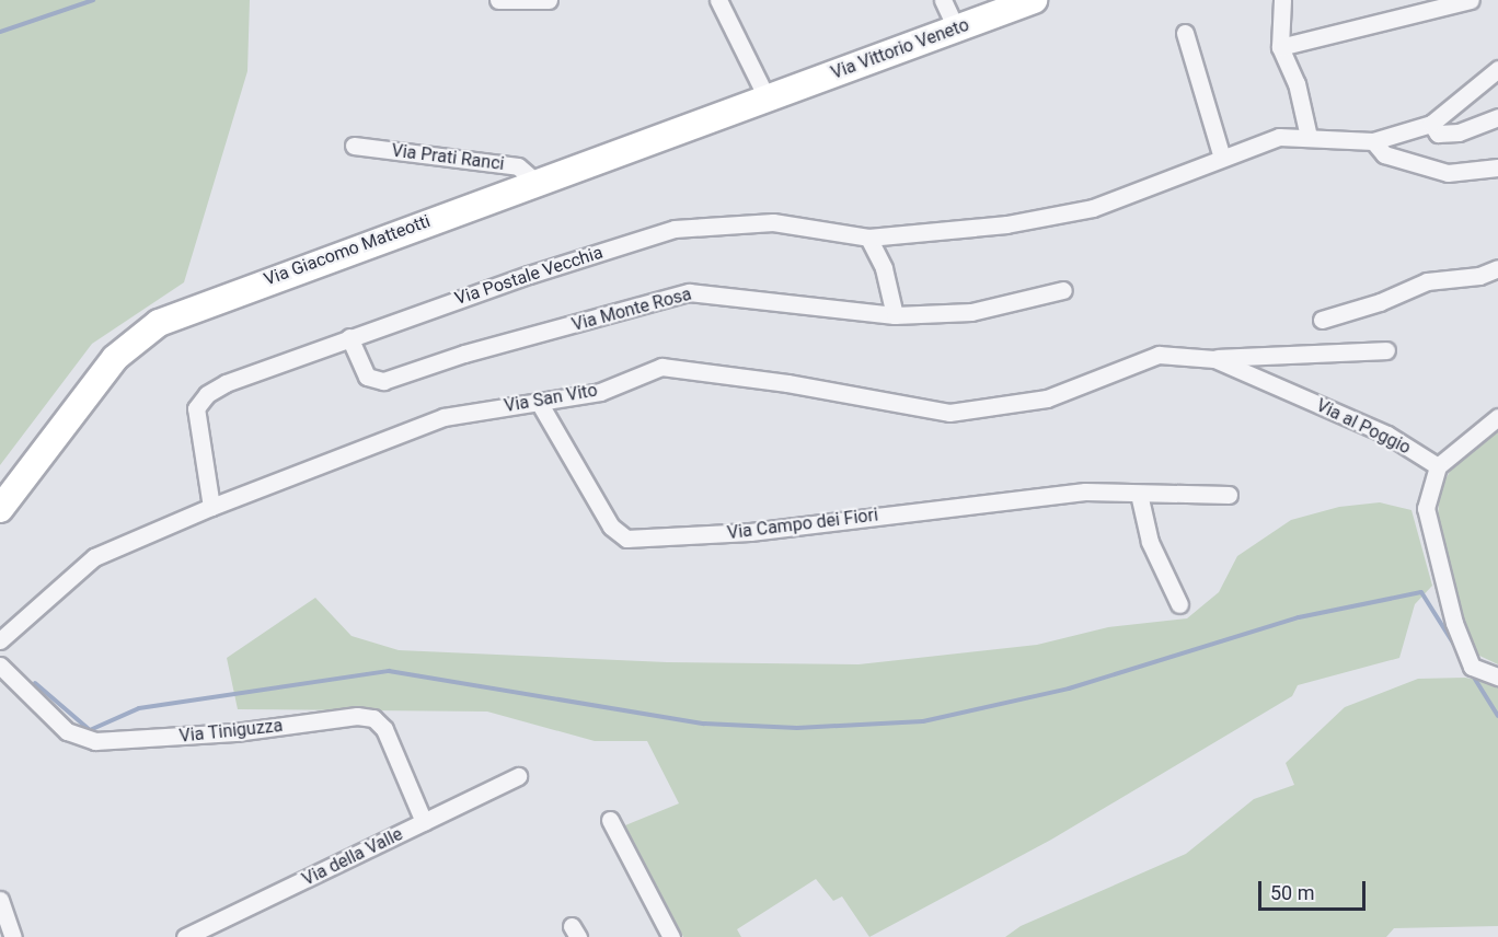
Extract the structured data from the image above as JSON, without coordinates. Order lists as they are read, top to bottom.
{
  "streets": {
    "main road": ["Via Vittorio Veneto", "Via Giacomo Matteotti"],
    "street": [
      "Via Prati Ranci",
      "Via Postale Vecchia",
      "Via Monte Rosa",
      "Via San Vito",
      "Via al Poggio",
      "Via Campo dei Fiori",
      "Via Tiniguzza",
      "Via della Valle"
    ]
  },
  "crossings": [
    ["Via Vittorio Veneto", "Via Giacomo Matteotti"],
    ["Via Prati Ranci", "Via Giacomo Matteotti"],
    ["Via Postale Vecchia", "Via Monte Rosa"],
    ["Via Postale Vecchia", "Via San Vito"],
    ["Via San Vito", "Via al Poggio"],
    ["Via San Vito", "Via Campo dei Fiori"],
    ["Via Tiniguzza", "Via della Valle"]
  ],
  "scale_bar": "50 m"
}
